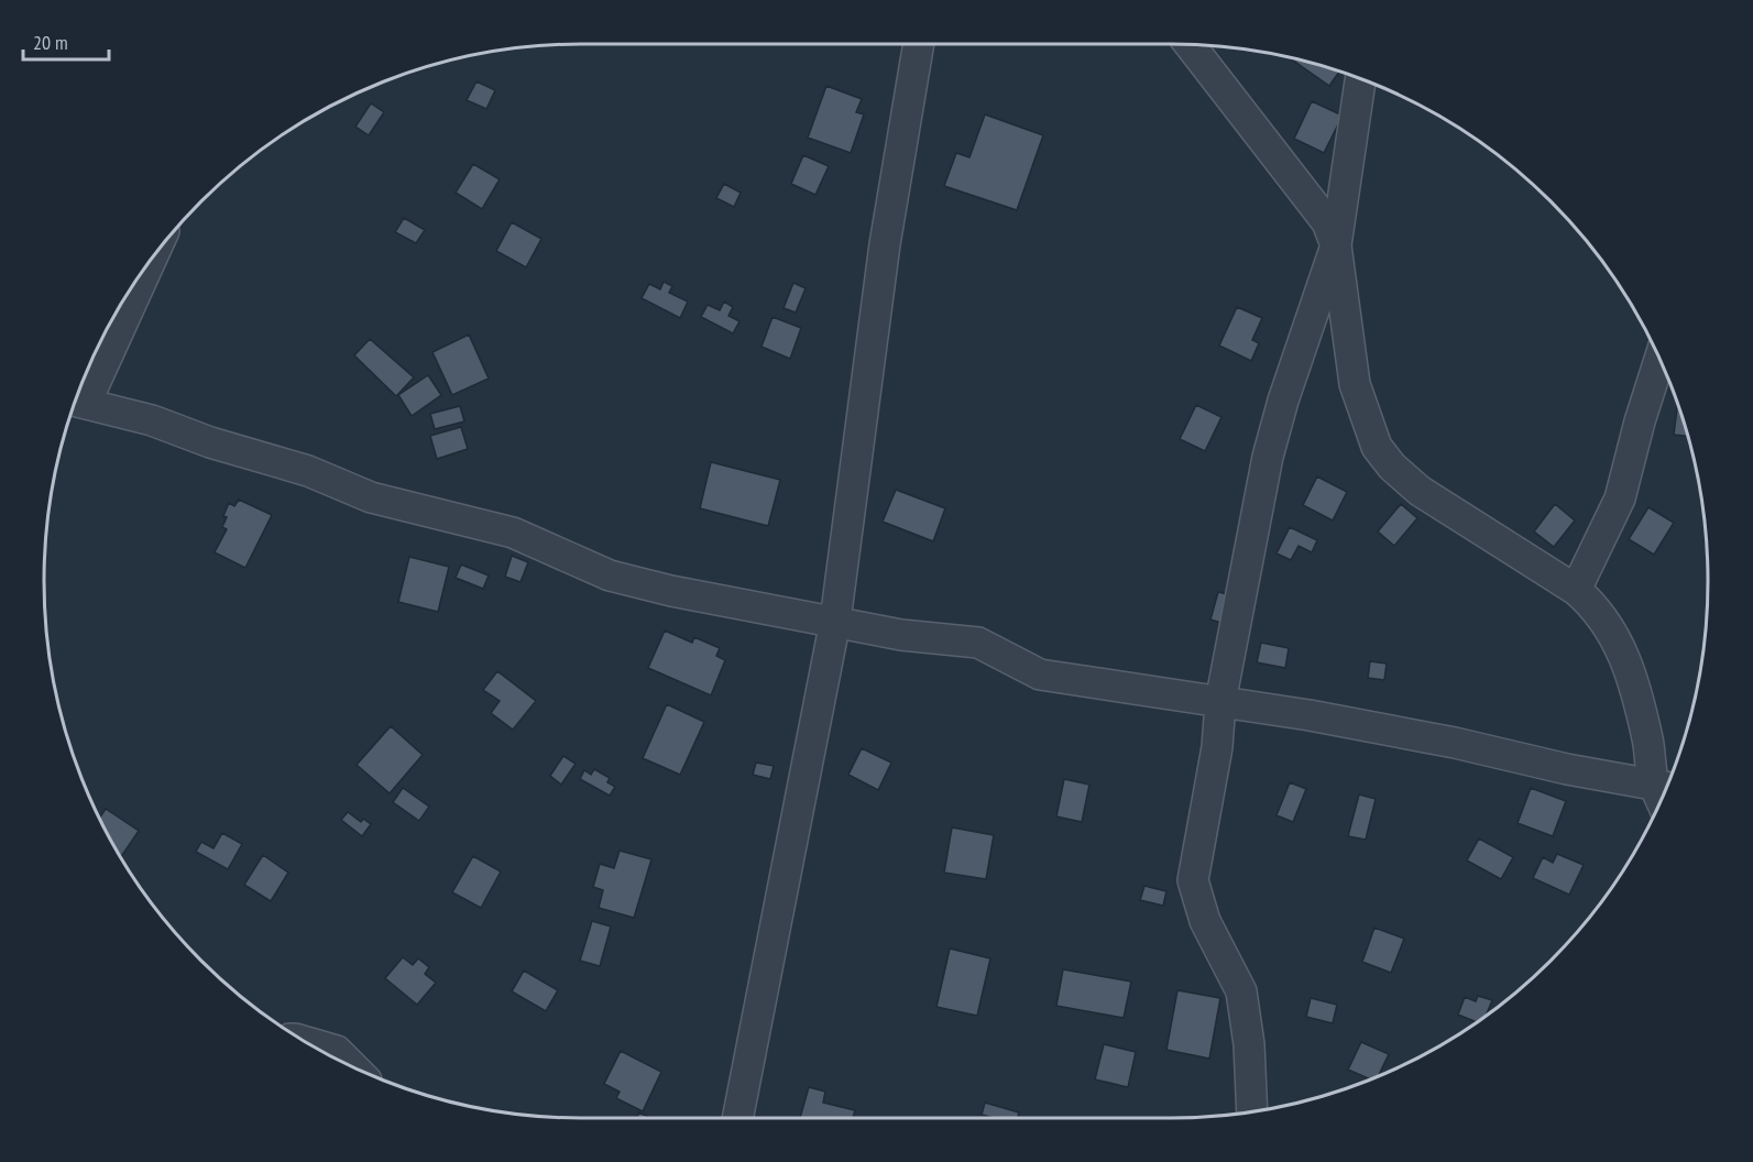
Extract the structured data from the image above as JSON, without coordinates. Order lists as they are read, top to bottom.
{
  "scale_bar": "20 m"
}
